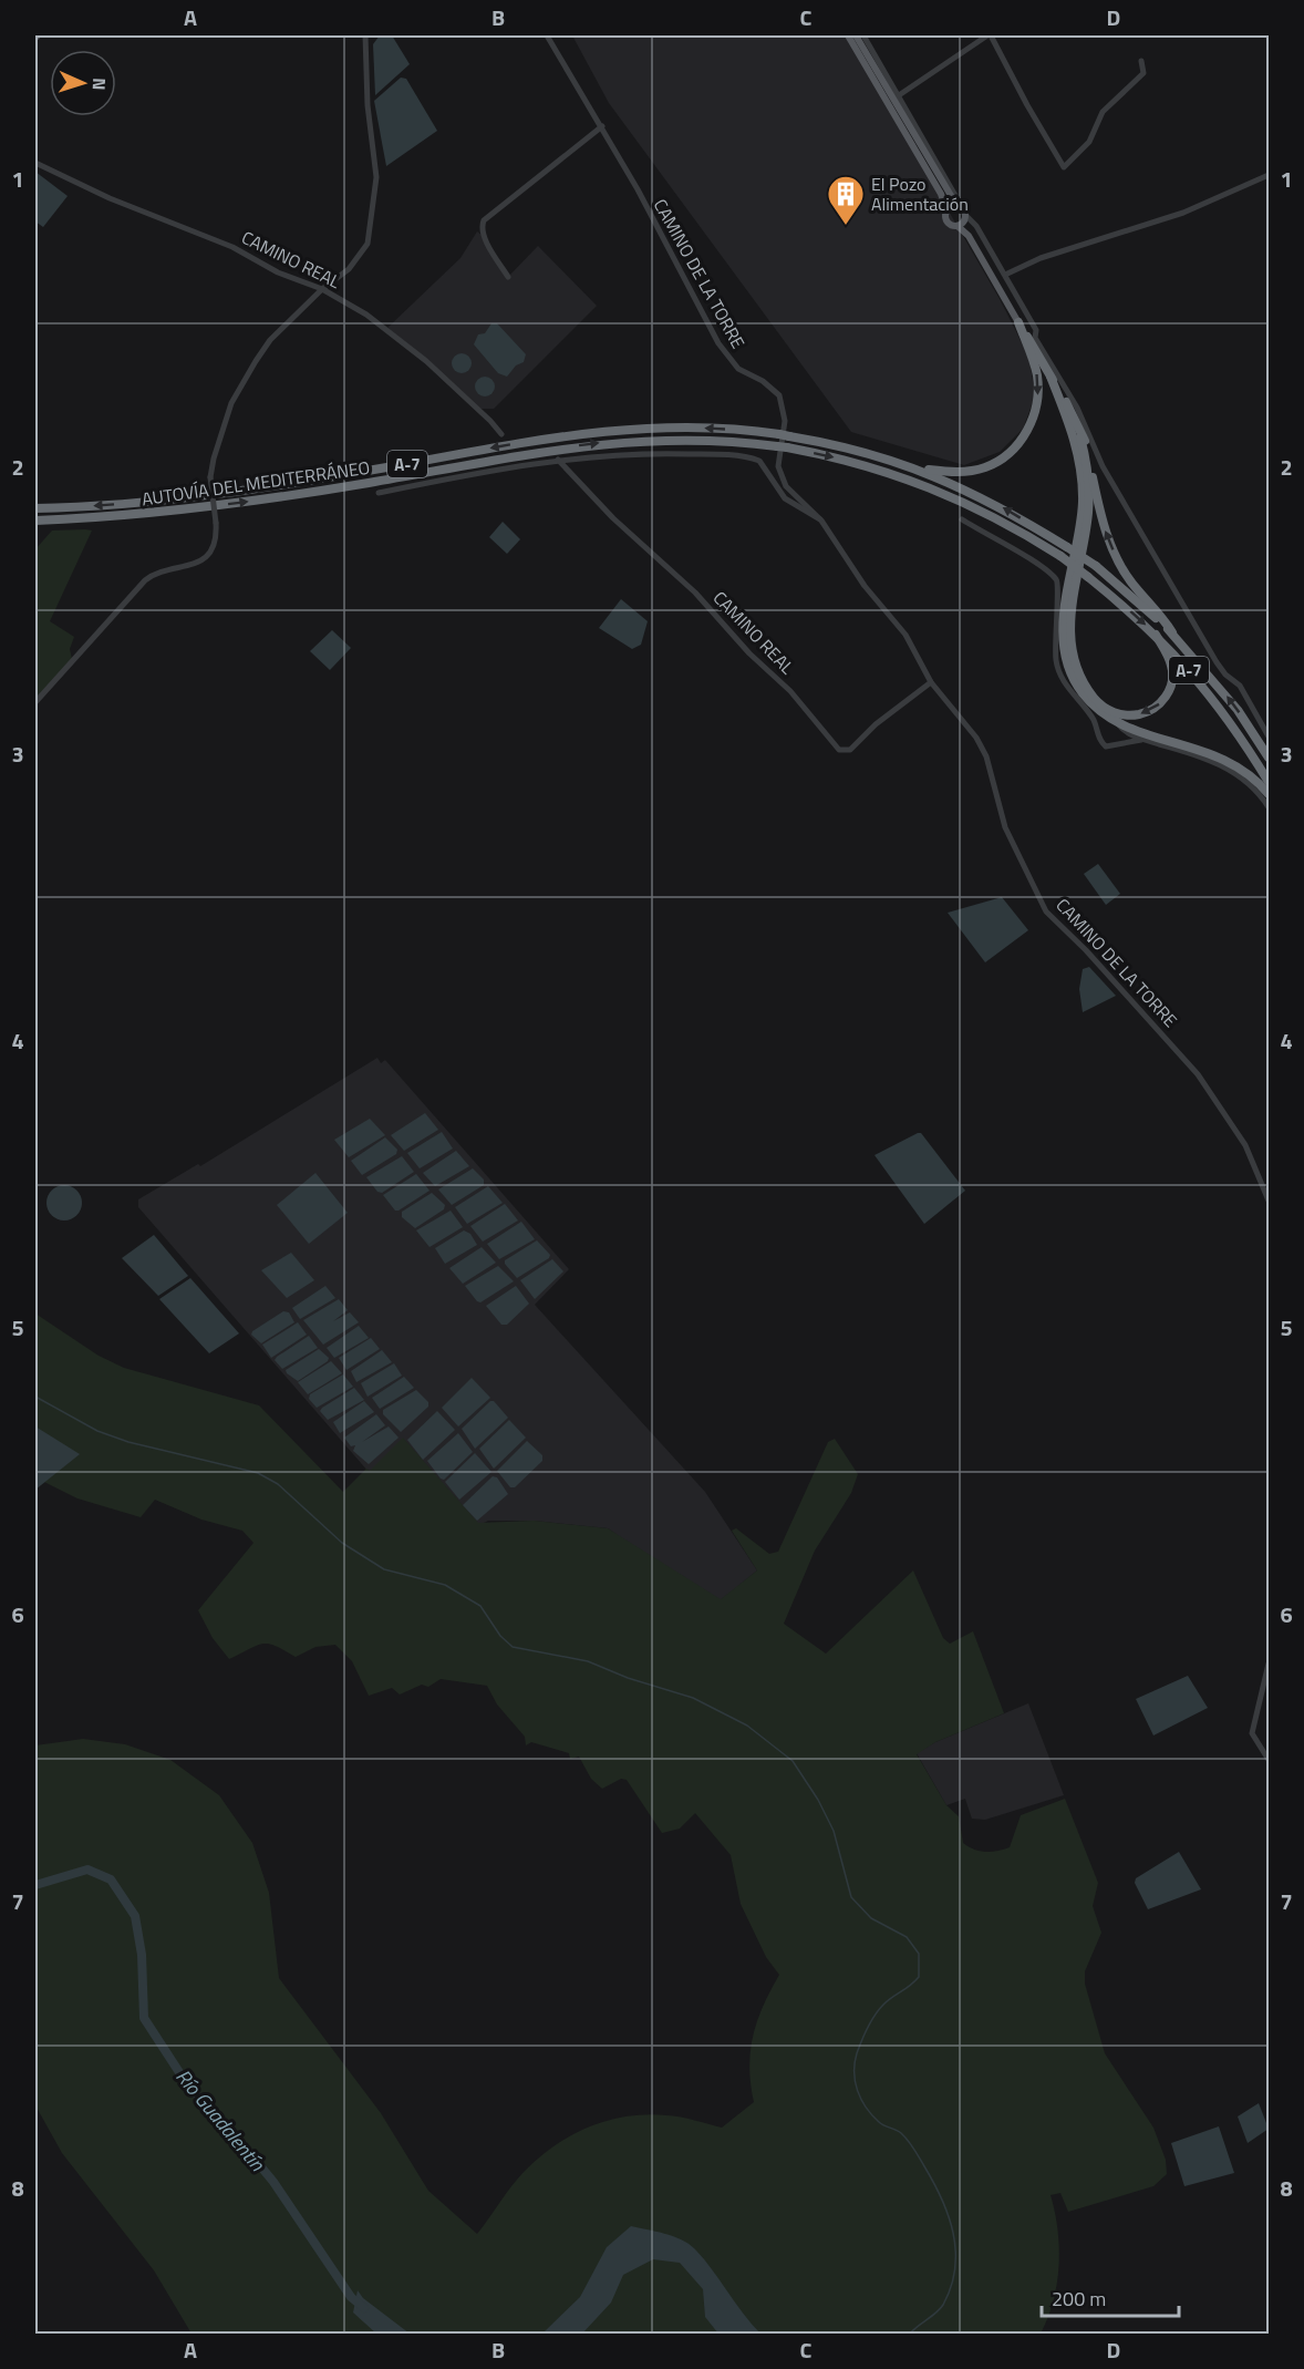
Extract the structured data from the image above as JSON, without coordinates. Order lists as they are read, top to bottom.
{
  "streets": {
    "highway": ["A-7", "AUTOVÍA DEL MEDITERRÁNEO"],
    "street": ["CAMINO REAL", "CAMINO DE LA TORRE"]
  },
  "crossings": [
    ["CAMINO REAL", "CAMINO DE LA TORRE"]
  ],
  "water": ["Río Guadalentín"],
  "places": {
    "building": ["El Pozo Alimentación"]
  },
  "scale_bar": "200 m",
  "north": "right",
  "grid": {
    "columns": [
      "A",
      "B",
      "C",
      "D"
    ],
    "rows": [
      "1",
      "2",
      "3",
      "4",
      "5",
      "6",
      "7",
      "8"
    ]
  }
}
